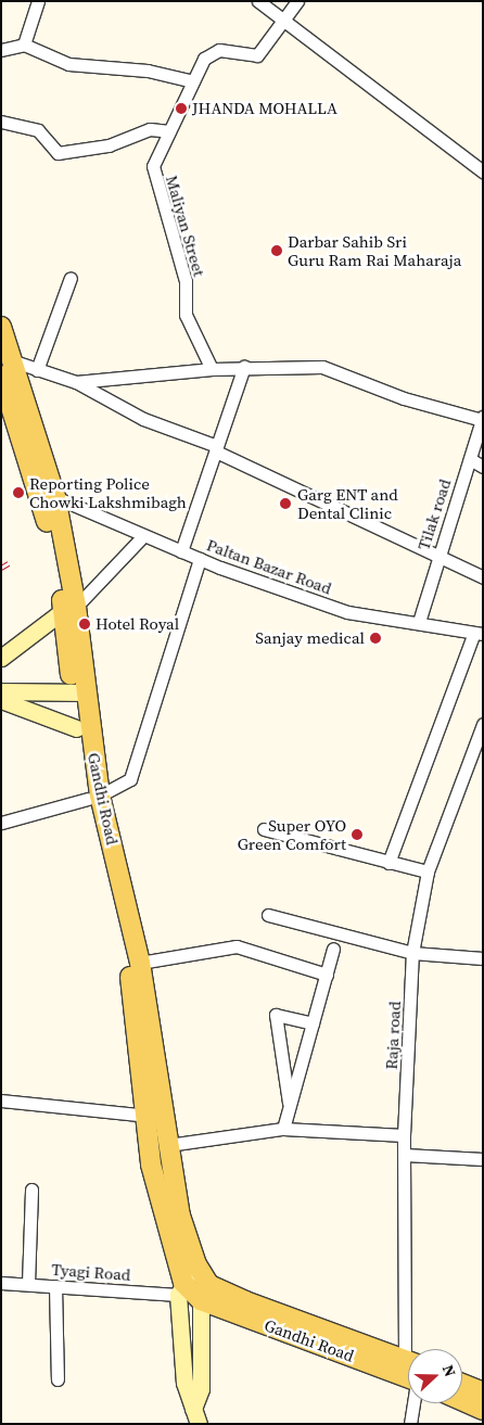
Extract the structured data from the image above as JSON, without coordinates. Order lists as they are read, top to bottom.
{
  "streets": {
    "main road": ["Gandhi Road"],
    "street": [
      "Maliyan Street",
      "Tilak road",
      "Paltan Bazar Road",
      "Raja road",
      "Tyagi Road"
    ]
  },
  "crossings": [
    ["Tilak road", "Paltan Bazar Road"],
    ["Paltan Bazar Road", "Gandhi Road"],
    ["Gandhi Road", "Tyagi Road"]
  ],
  "places": [
    "JHANDA MOHALLA",
    "Darbar Sahib Sri Guru Ram Rai Maharaja",
    "Reporting Police Chowki Lakshmibagh",
    "Garg ENT and Dental Clinic",
    "Hotel Royal",
    "Sanjay medical",
    "Super OYO Green Comfort"
  ],
  "north": "right"
}
